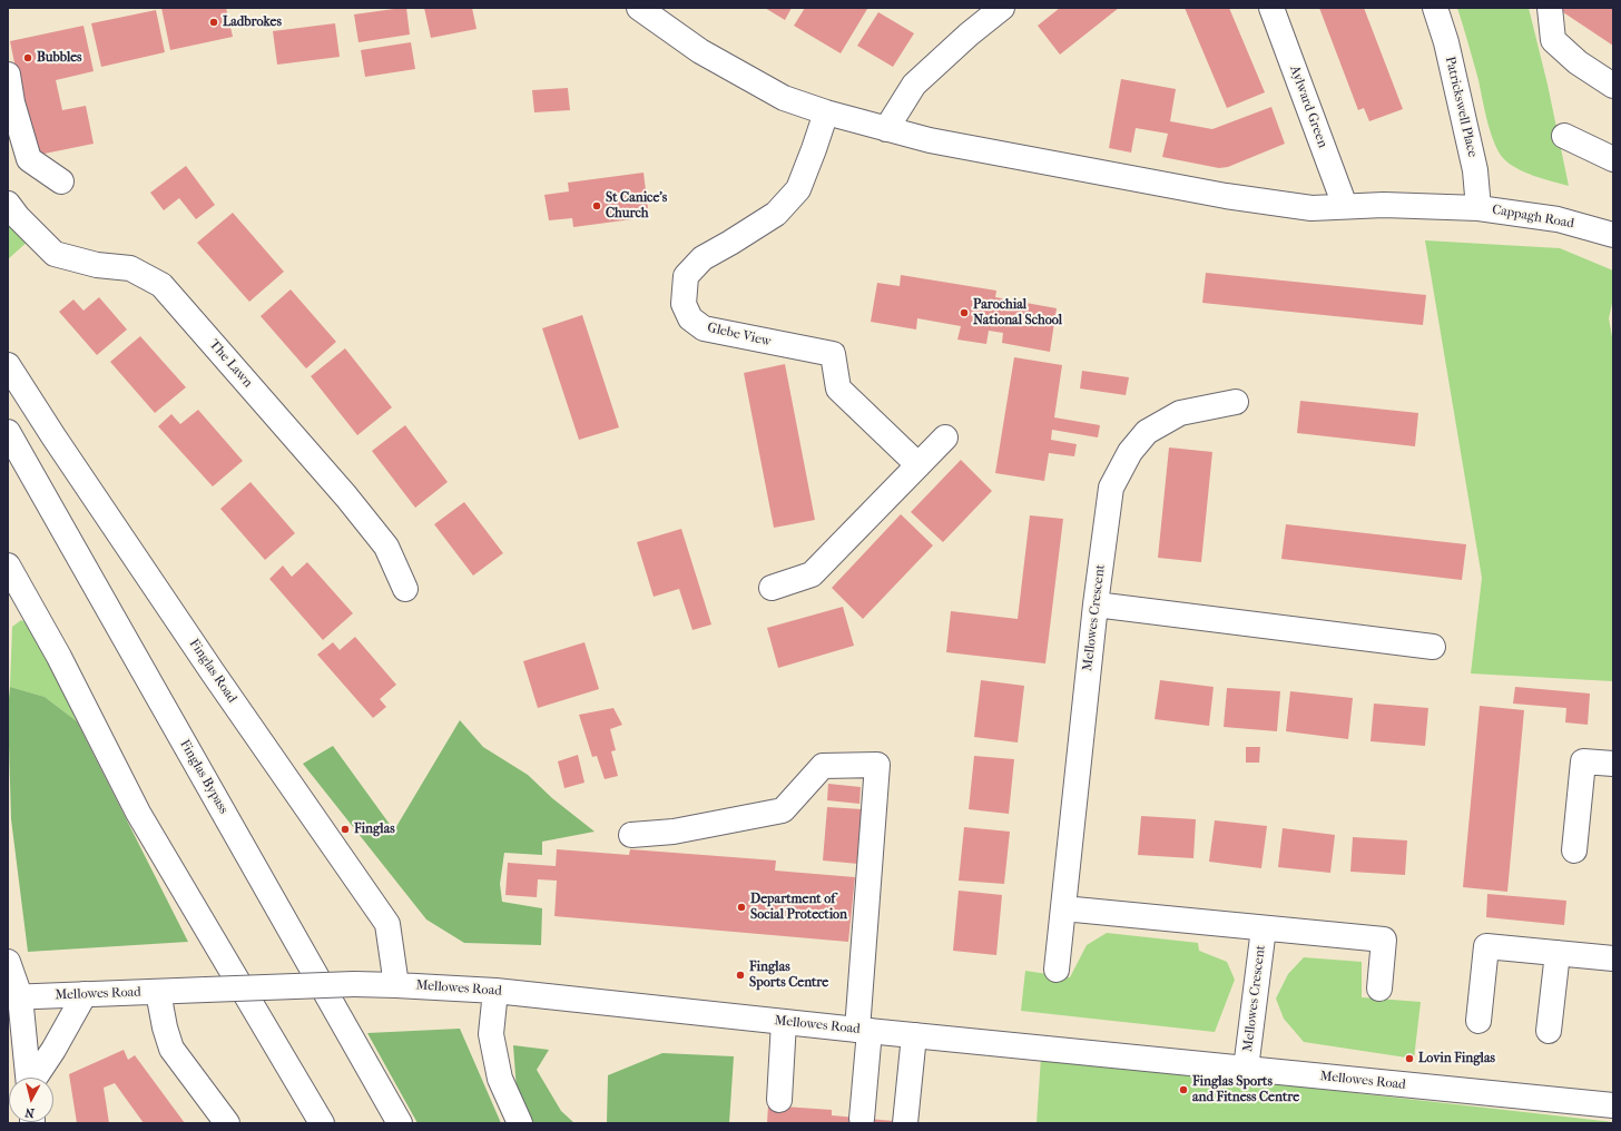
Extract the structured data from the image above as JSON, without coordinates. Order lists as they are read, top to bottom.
{
  "streets": {
    "street": [
      "Aylward Green",
      "Patrickswell Place",
      "Cappagh Road",
      "Glebe View",
      "The Lawn",
      "Mellowes Crescent",
      "Finglas Road",
      "Finglas Bypass",
      "Mellowes Road"
    ]
  },
  "crossings": [
    ["Aylward Green", "Cappagh Road"],
    ["Patrickswell Place", "Cappagh Road"],
    ["Cappagh Road", "Glebe View"],
    ["Mellowes Crescent", "Mellowes Road"],
    ["Finglas Road", "Mellowes Road"]
  ],
  "places": [
    "Ladbrokes",
    "Bubbles",
    "St Canice's Church",
    "Parochial National School",
    "Finglas",
    "Department of Social Protection",
    "Finglas Sports Centre",
    "Lovin Finglas",
    "Finglas Sports and Fitness Centre"
  ],
  "north": "bottom"
}
